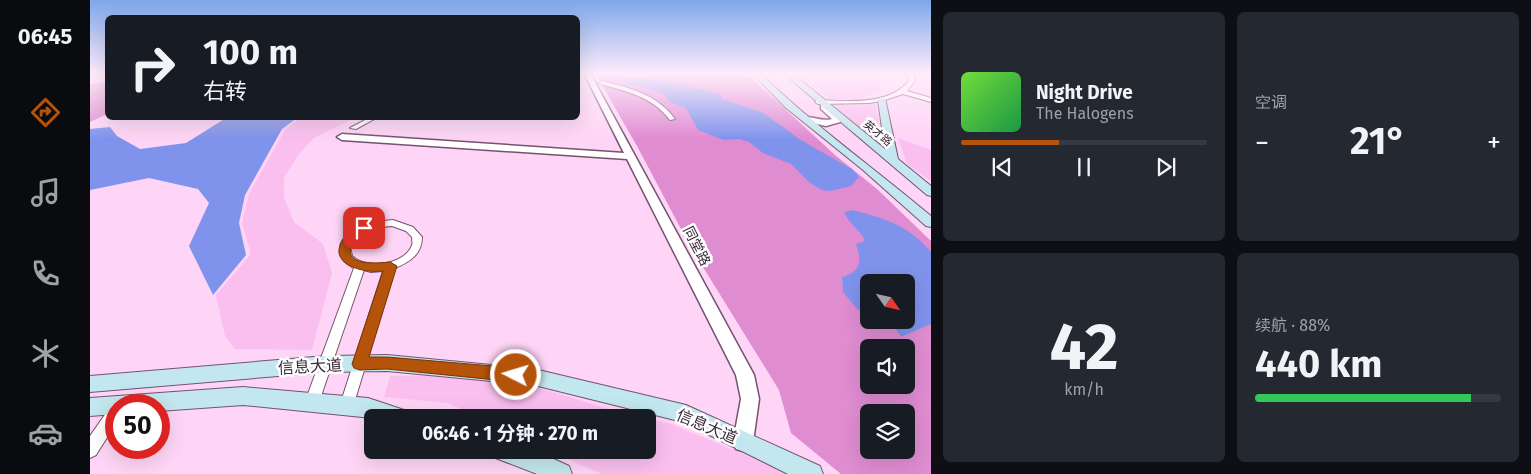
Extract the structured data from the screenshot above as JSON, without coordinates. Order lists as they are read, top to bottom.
{
  "streets": {
    "main road": ["英才路", "信息大道"],
    "street": ["同堂路"]
  },
  "crossings": [
    ["同堂路", "信息大道"]
  ],
  "north": "bottom right",
  "page": {
    "tabs": "06:45",
    "tile": [
      "空调",
      ["42", "km/h"],
      ["续航 · 88%", "440 km"]
    ],
    "turn": ["100 m", "右转"],
    "song": ["Night Drive", "The Halogens"],
    "heat": ["−", "21°", "+"],
    "limit": "50",
    "trip": "06:46 · 1 分钟 · 270 m"
  }
}
